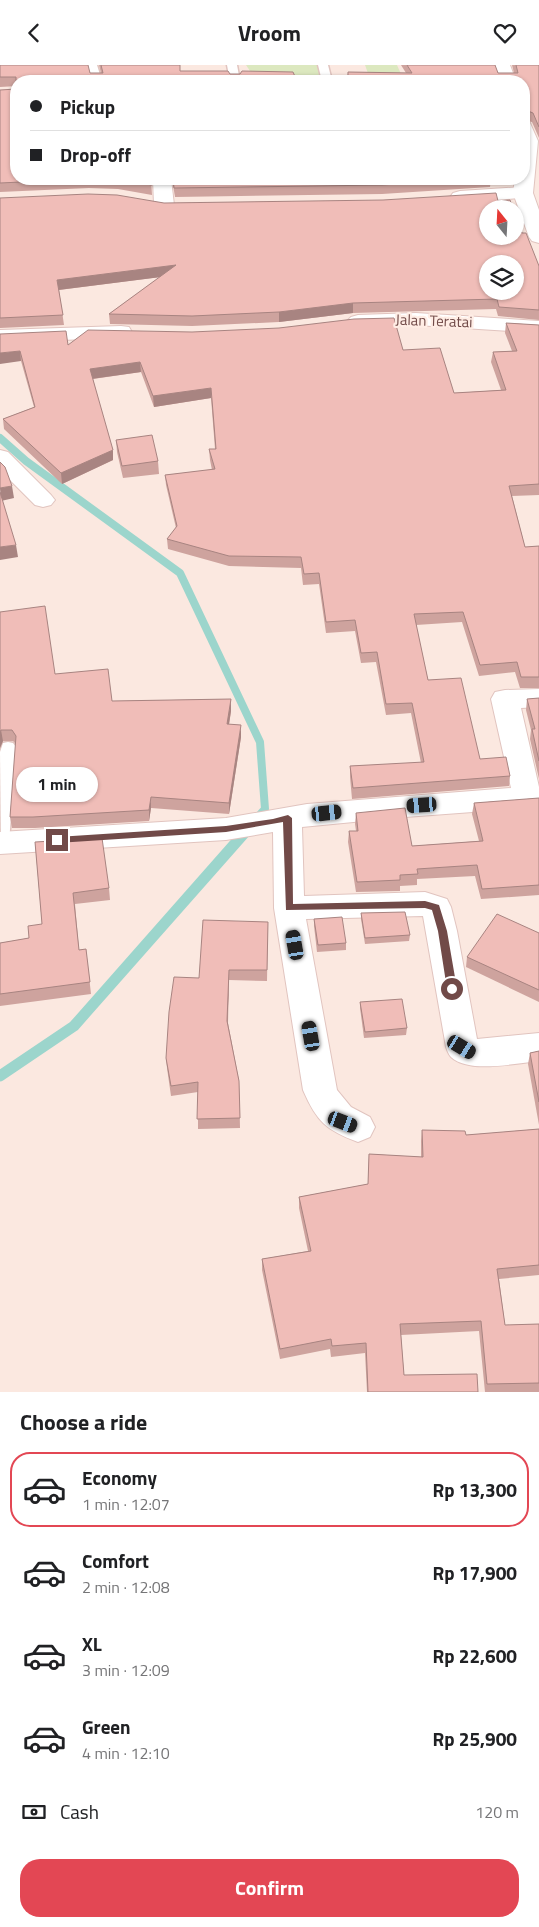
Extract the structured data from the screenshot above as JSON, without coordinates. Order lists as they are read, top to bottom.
{
  "streets": {
    "street": ["Jalan Teratai"]
  },
  "north": "top",
  "page": {
    "header": "Vroom",
    "banner": ["Pickup", "Drop-off"],
    "bubble": "1 min",
    "heading": "Choose a ride",
    "list": [
      {
        "name": "Economy",
        "note": "1 min · 12:07",
        "value": "Rp 13,300"
      },
      {
        "name": "Comfort",
        "note": "2 min · 12:08",
        "value": "Rp 17,900"
      },
      {
        "name": "XL",
        "note": "3 min · 12:09",
        "value": "Rp 22,600"
      },
      {
        "name": "Green",
        "note": "4 min · 12:10",
        "value": "Rp 25,900"
      }
    ],
    "pay": ["Cash", "120 m"],
    "buttons": "Confirm"
  }
}
